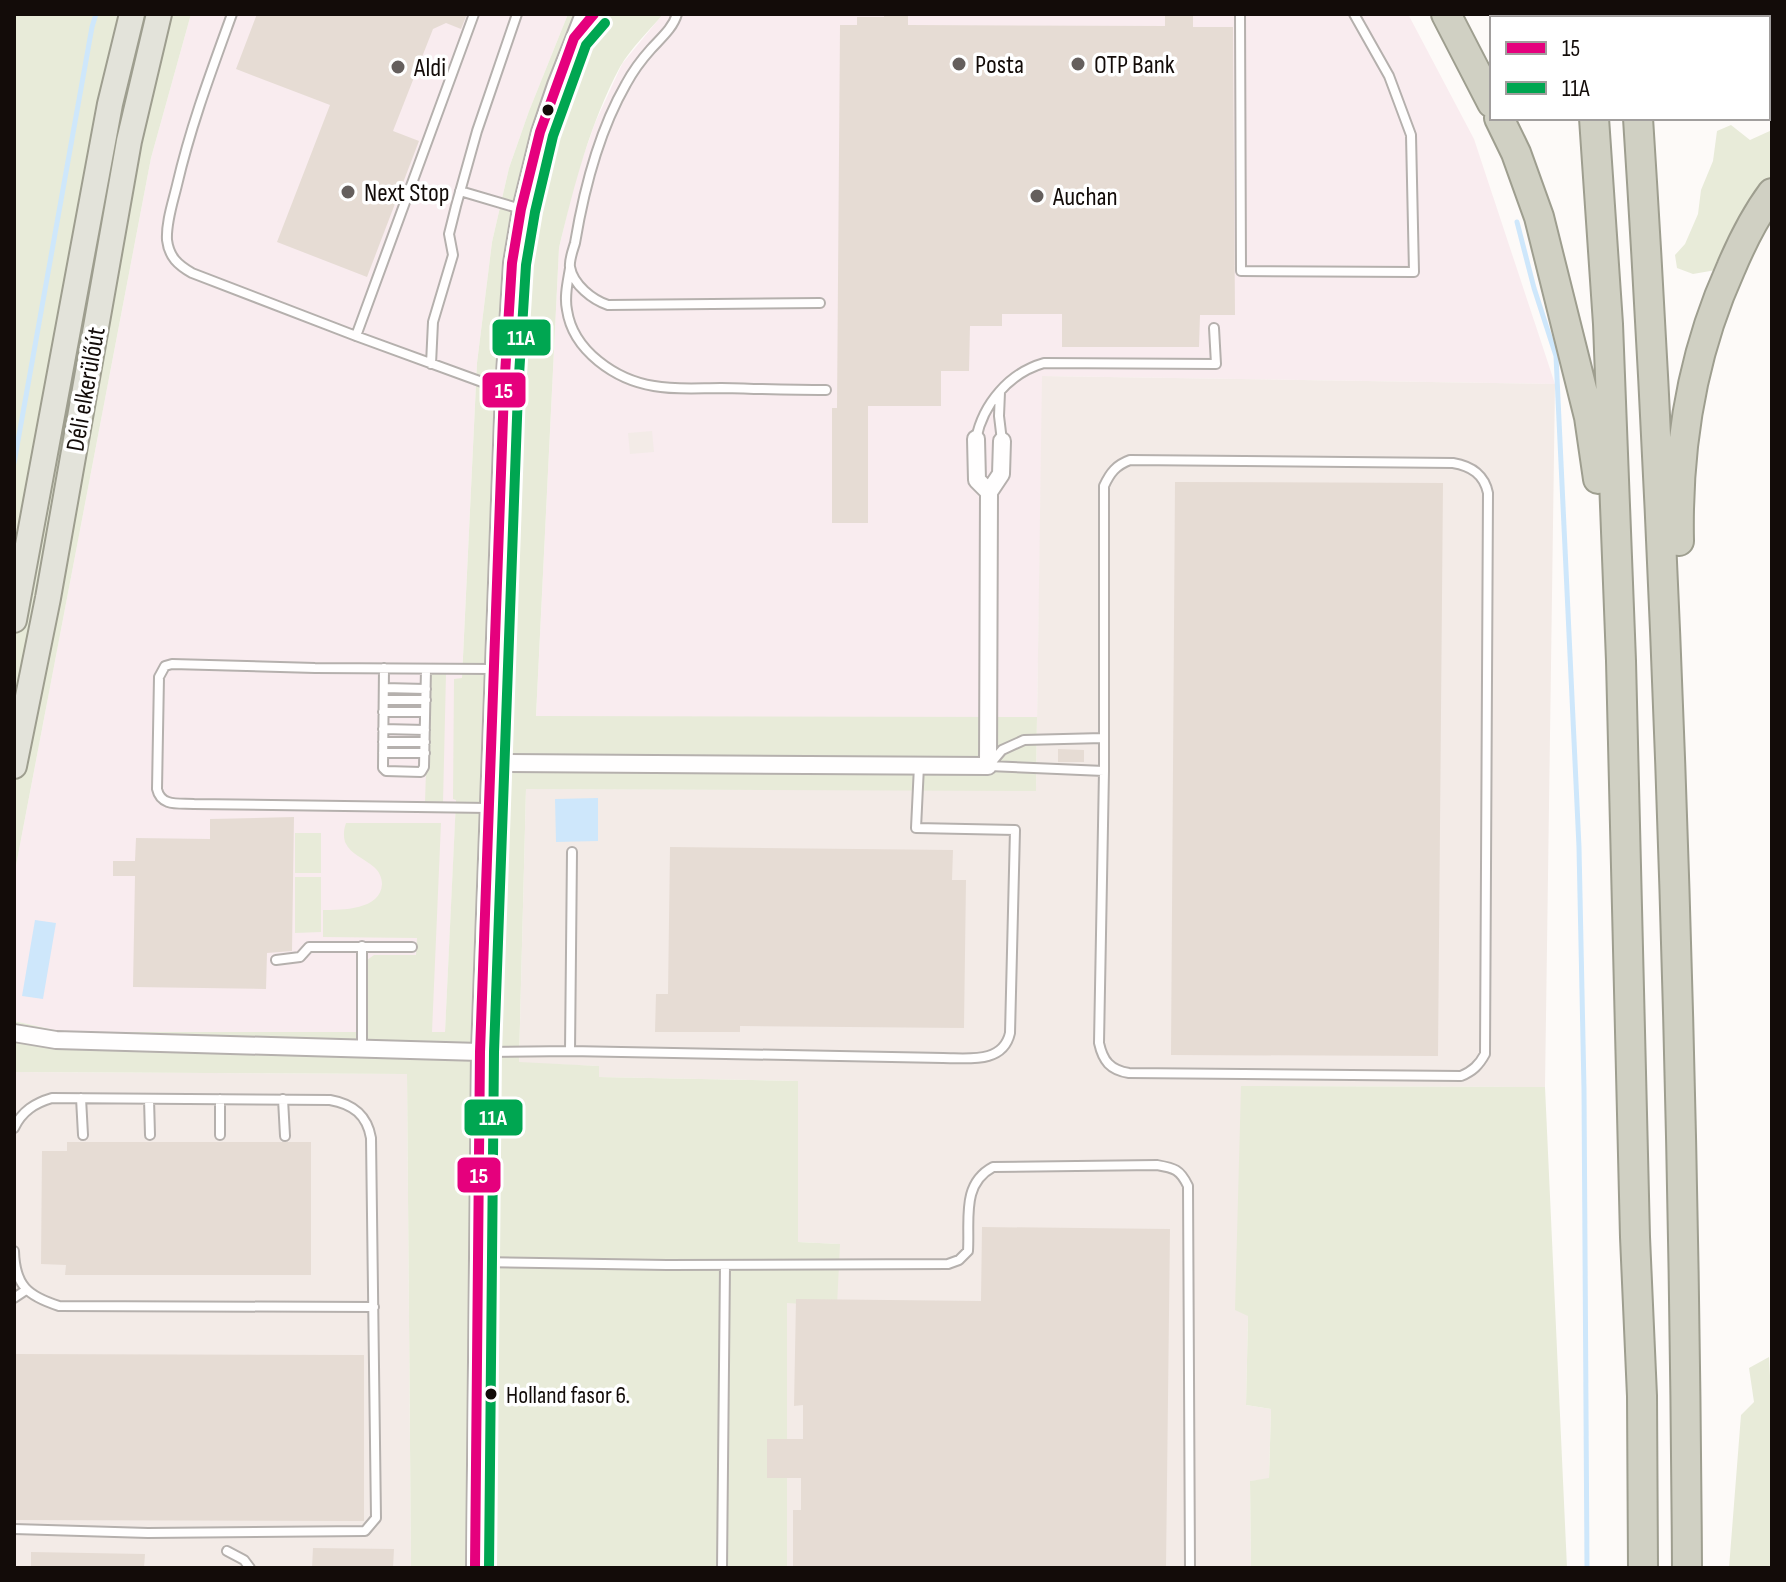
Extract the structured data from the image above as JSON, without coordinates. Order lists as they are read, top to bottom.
{
  "streets": {
    "main road": ["Déli elkerülőút"]
  },
  "places": [
    "Posta",
    "OTP Bank",
    "Aldi",
    "Next Stop",
    "Auchan",
    "Holland fasor 6."
  ],
  "lines": ["transit line 15", "transit line 11A"],
  "legend": ["15", "11A"]
}
